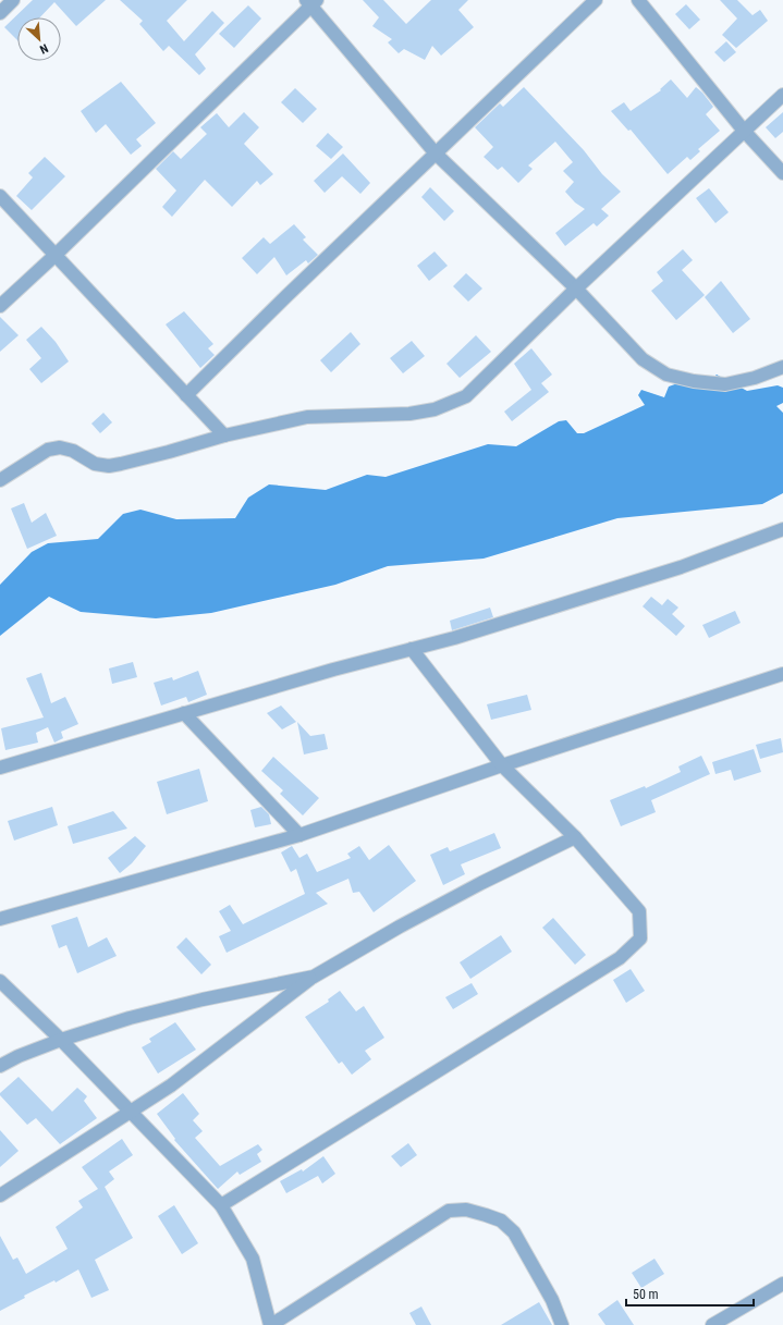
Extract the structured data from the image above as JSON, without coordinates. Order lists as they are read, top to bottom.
{
  "scale_bar": "50 m",
  "north": "bottom right"
}
